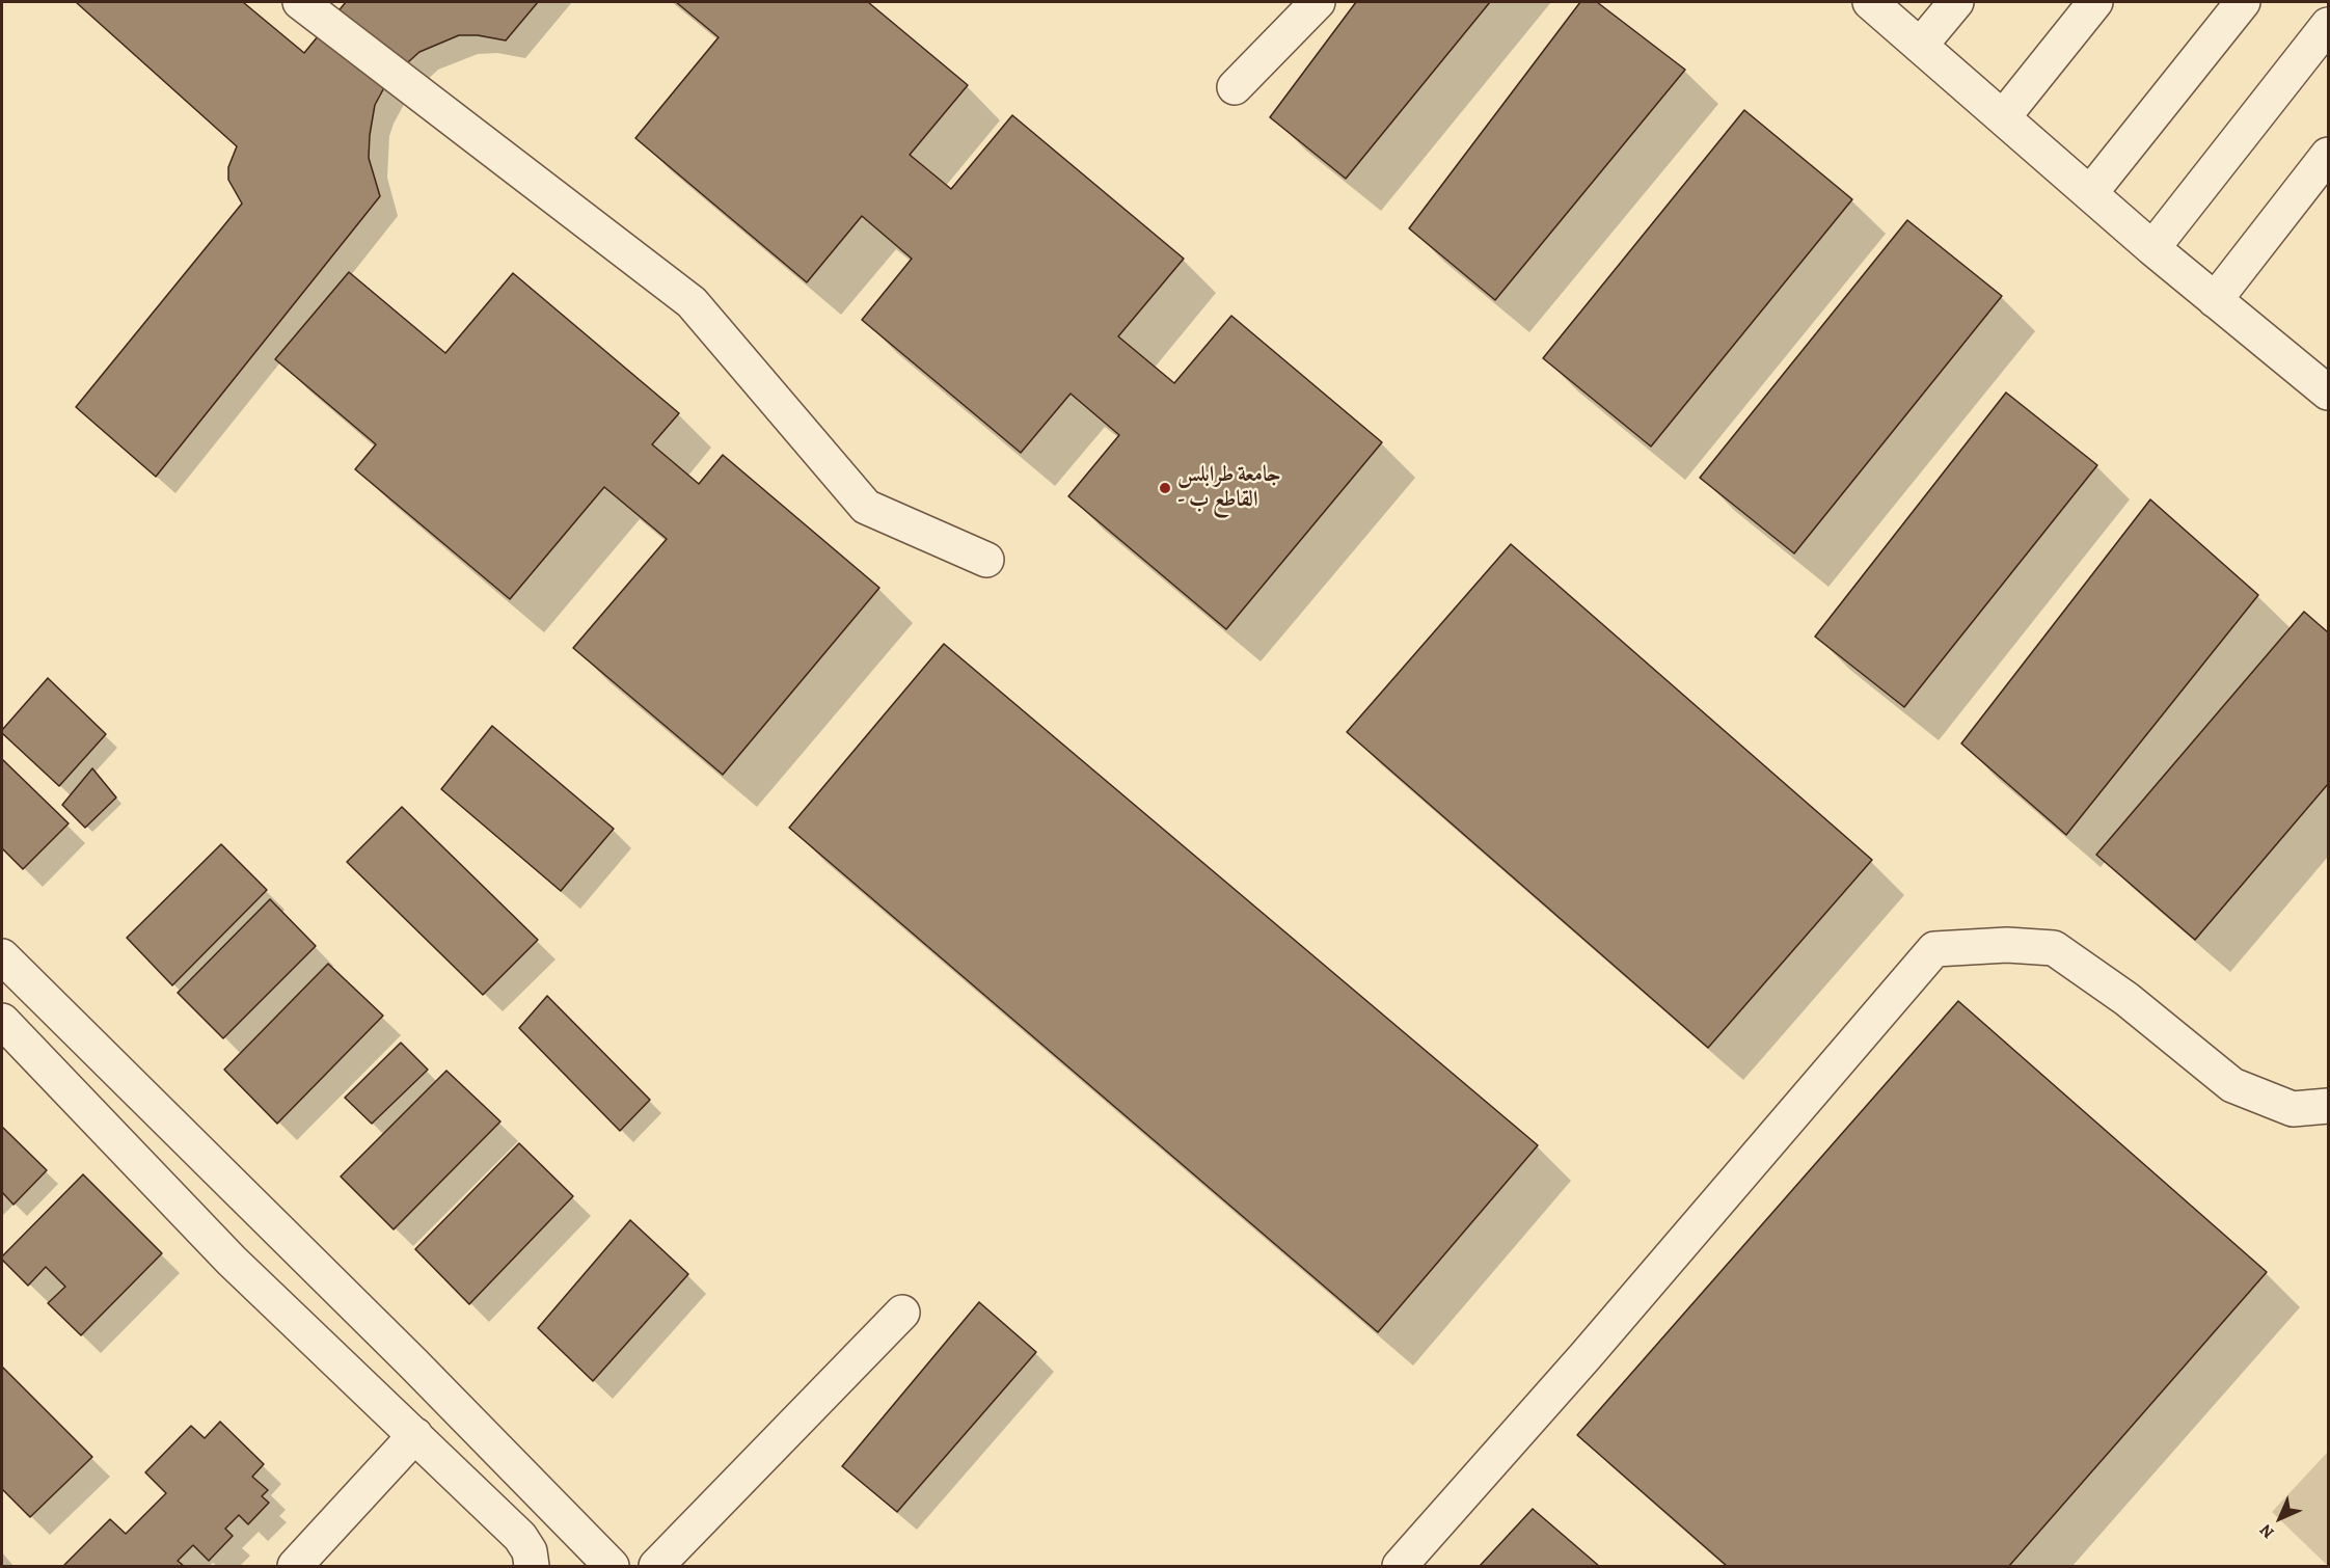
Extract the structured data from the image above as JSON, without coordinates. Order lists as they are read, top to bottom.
{
  "places": ["جامعة طرابلس - القاطع ب"],
  "north": "bottom left"
}
